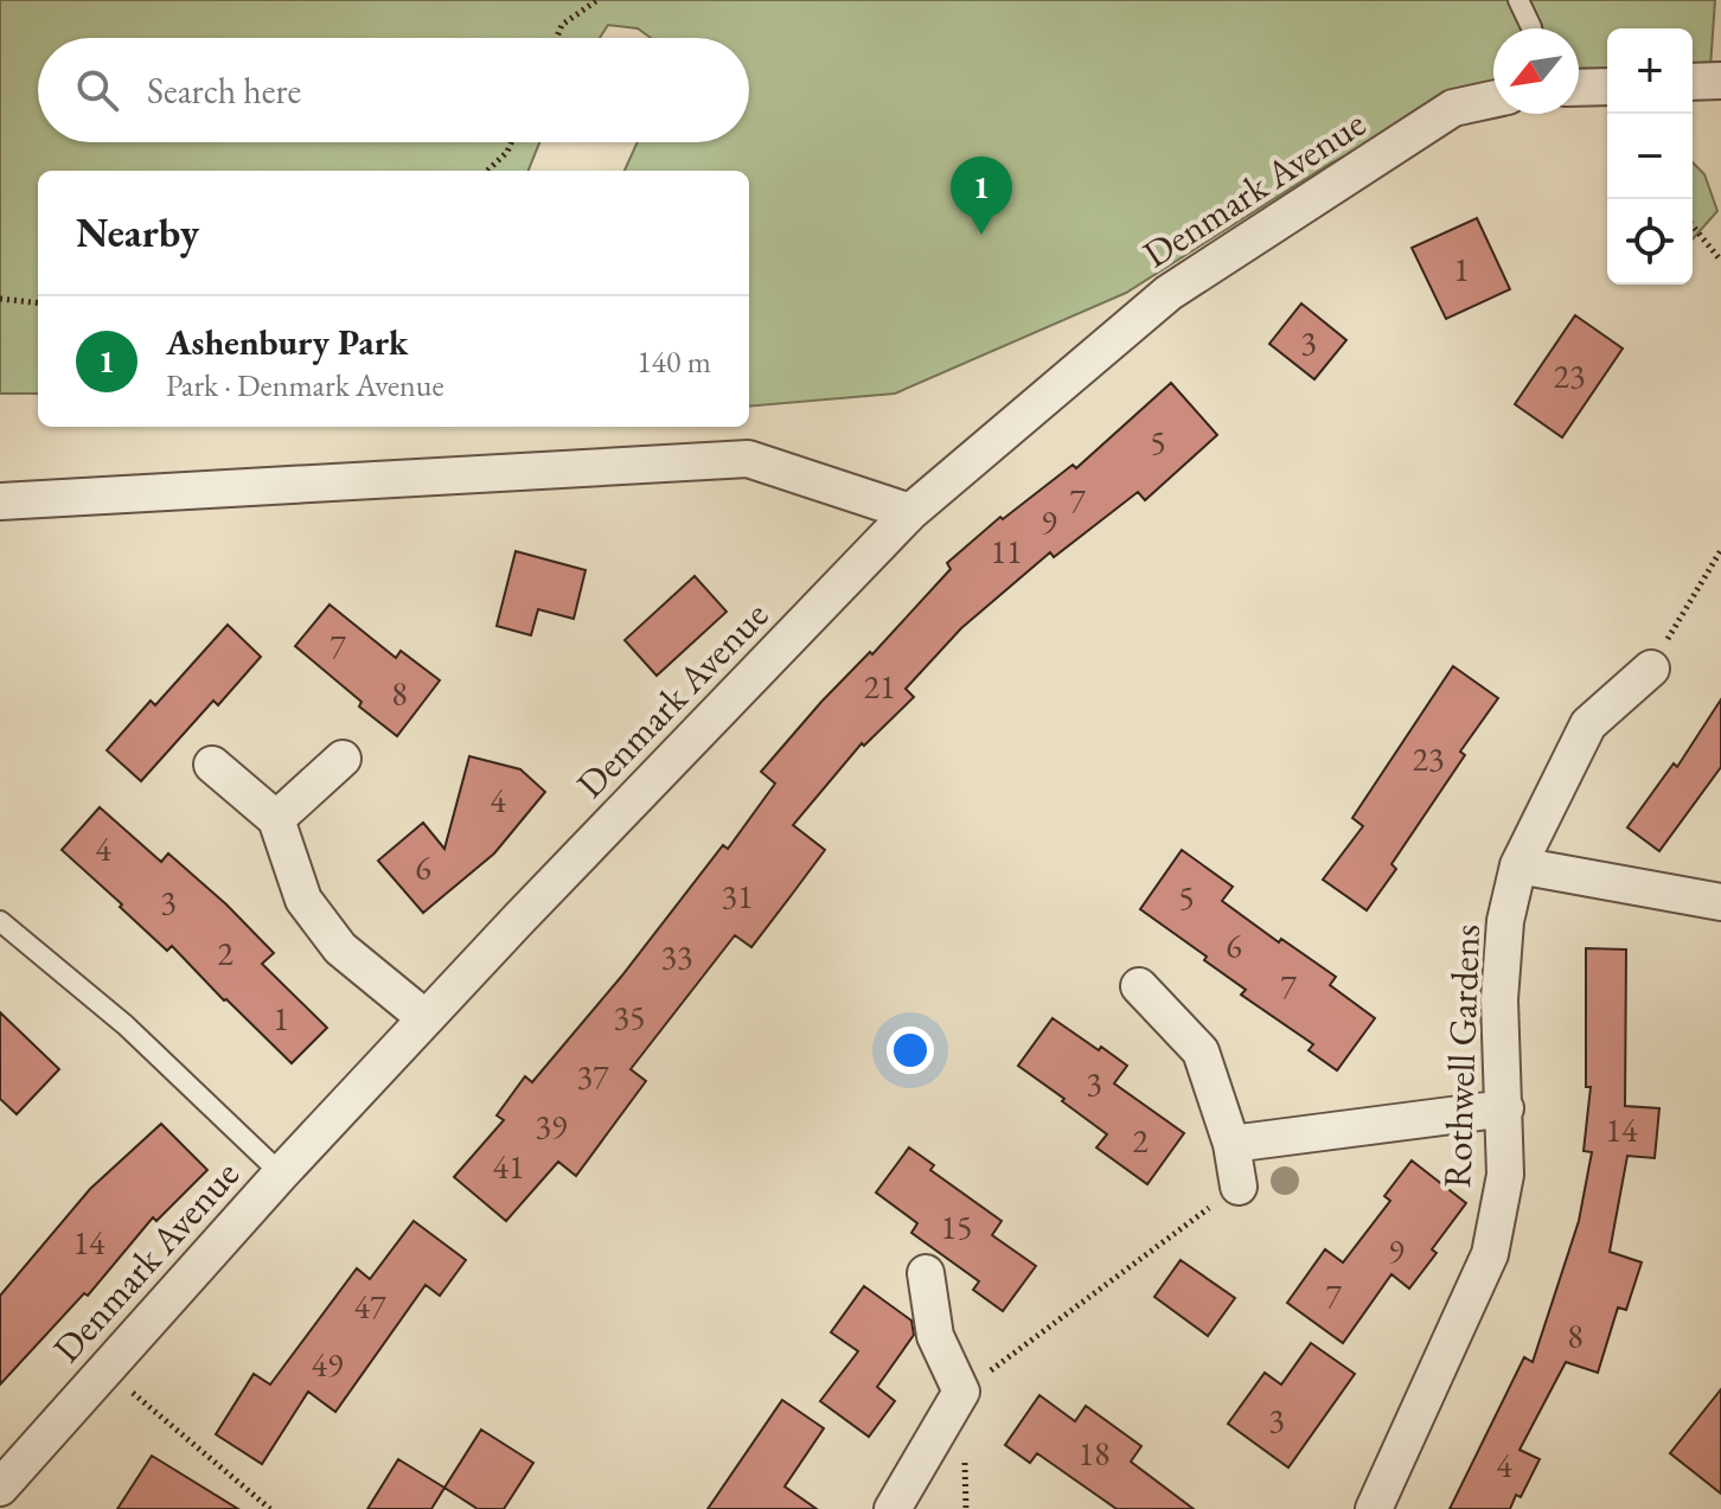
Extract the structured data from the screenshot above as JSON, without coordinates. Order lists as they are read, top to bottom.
{
  "streets": {
    "street": ["Denmark Avenue", "Rothwell Gardens"]
  },
  "house_numbers": [
    "1",
    "3",
    "23",
    "5",
    "7",
    "9",
    "11",
    "7",
    "21",
    "8",
    "23",
    "4",
    "4",
    "6",
    "31",
    "5",
    "3",
    "6",
    "2",
    "33",
    "7",
    "35",
    "1",
    "37",
    "3",
    "39",
    "14",
    "2",
    "41",
    "15",
    "14",
    "9",
    "7",
    "47",
    "8",
    "49",
    "3",
    "18",
    "4"
  ],
  "north": "bottom left",
  "page": {
    "map_buttons": ["+", "−"],
    "search": "Search here",
    "pins": "1",
    "heading": "Nearby",
    "list": [
      {
        "mark": "1",
        "name": "Ashenbury Park",
        "note": "Park · Denmark Avenue",
        "value": "140 m"
      }
    ]
  }
}
